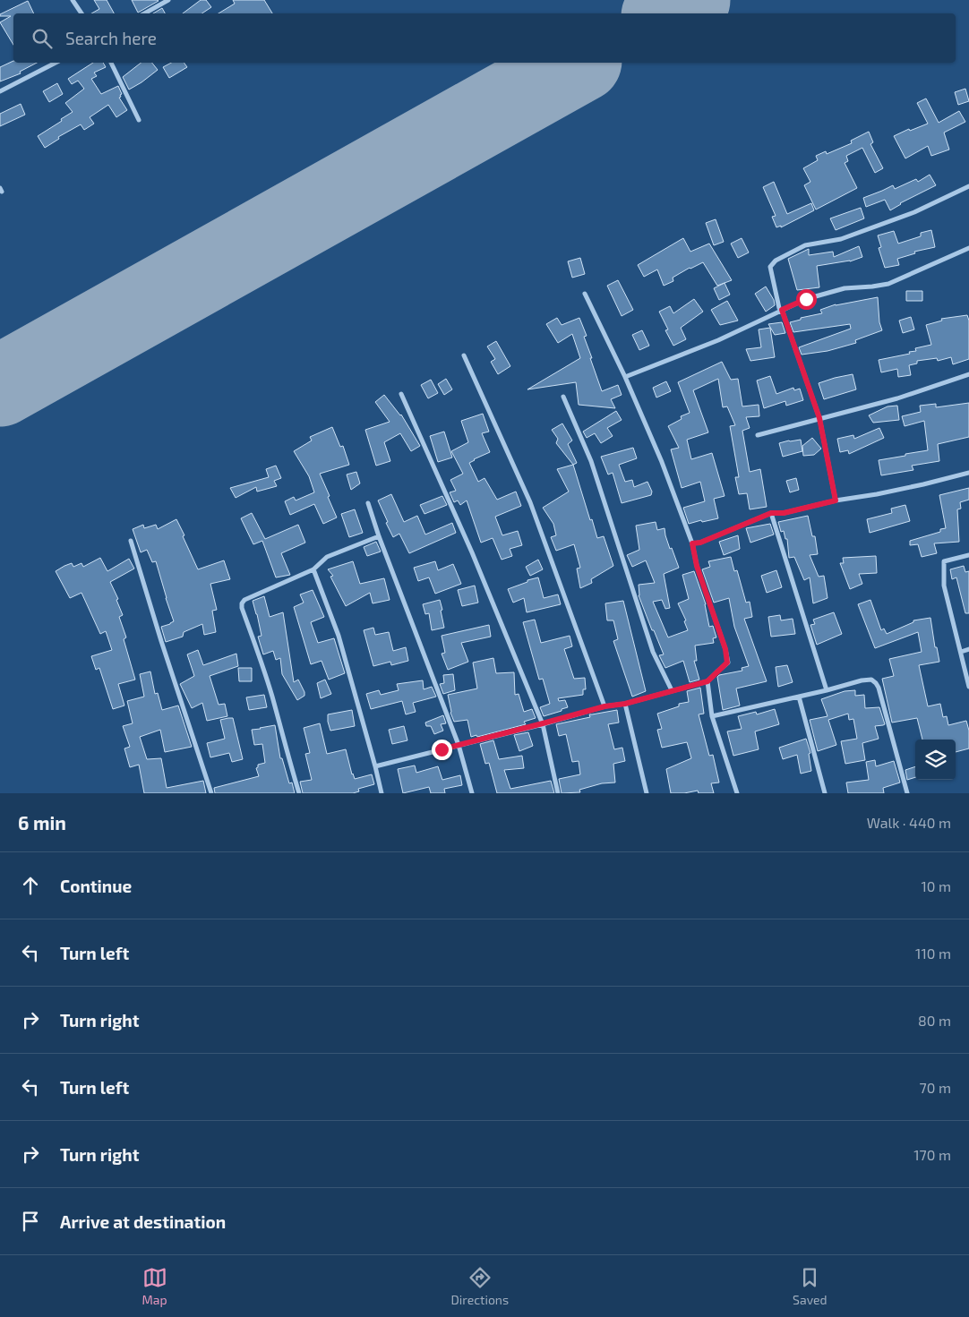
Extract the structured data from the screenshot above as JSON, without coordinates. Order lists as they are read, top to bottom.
{
  "page": {
    "search": "Search here",
    "heading": ["6 min", "Walk · 440 m"],
    "list": [
      ["Continue", "10 m"],
      ["Turn left", "110 m"],
      ["Turn right", "80 m"],
      ["Turn left", "70 m"],
      ["Turn right", "170 m"],
      "Arrive at destination"
    ],
    "nav": ["Map", "Directions", "Saved"]
  }
}
